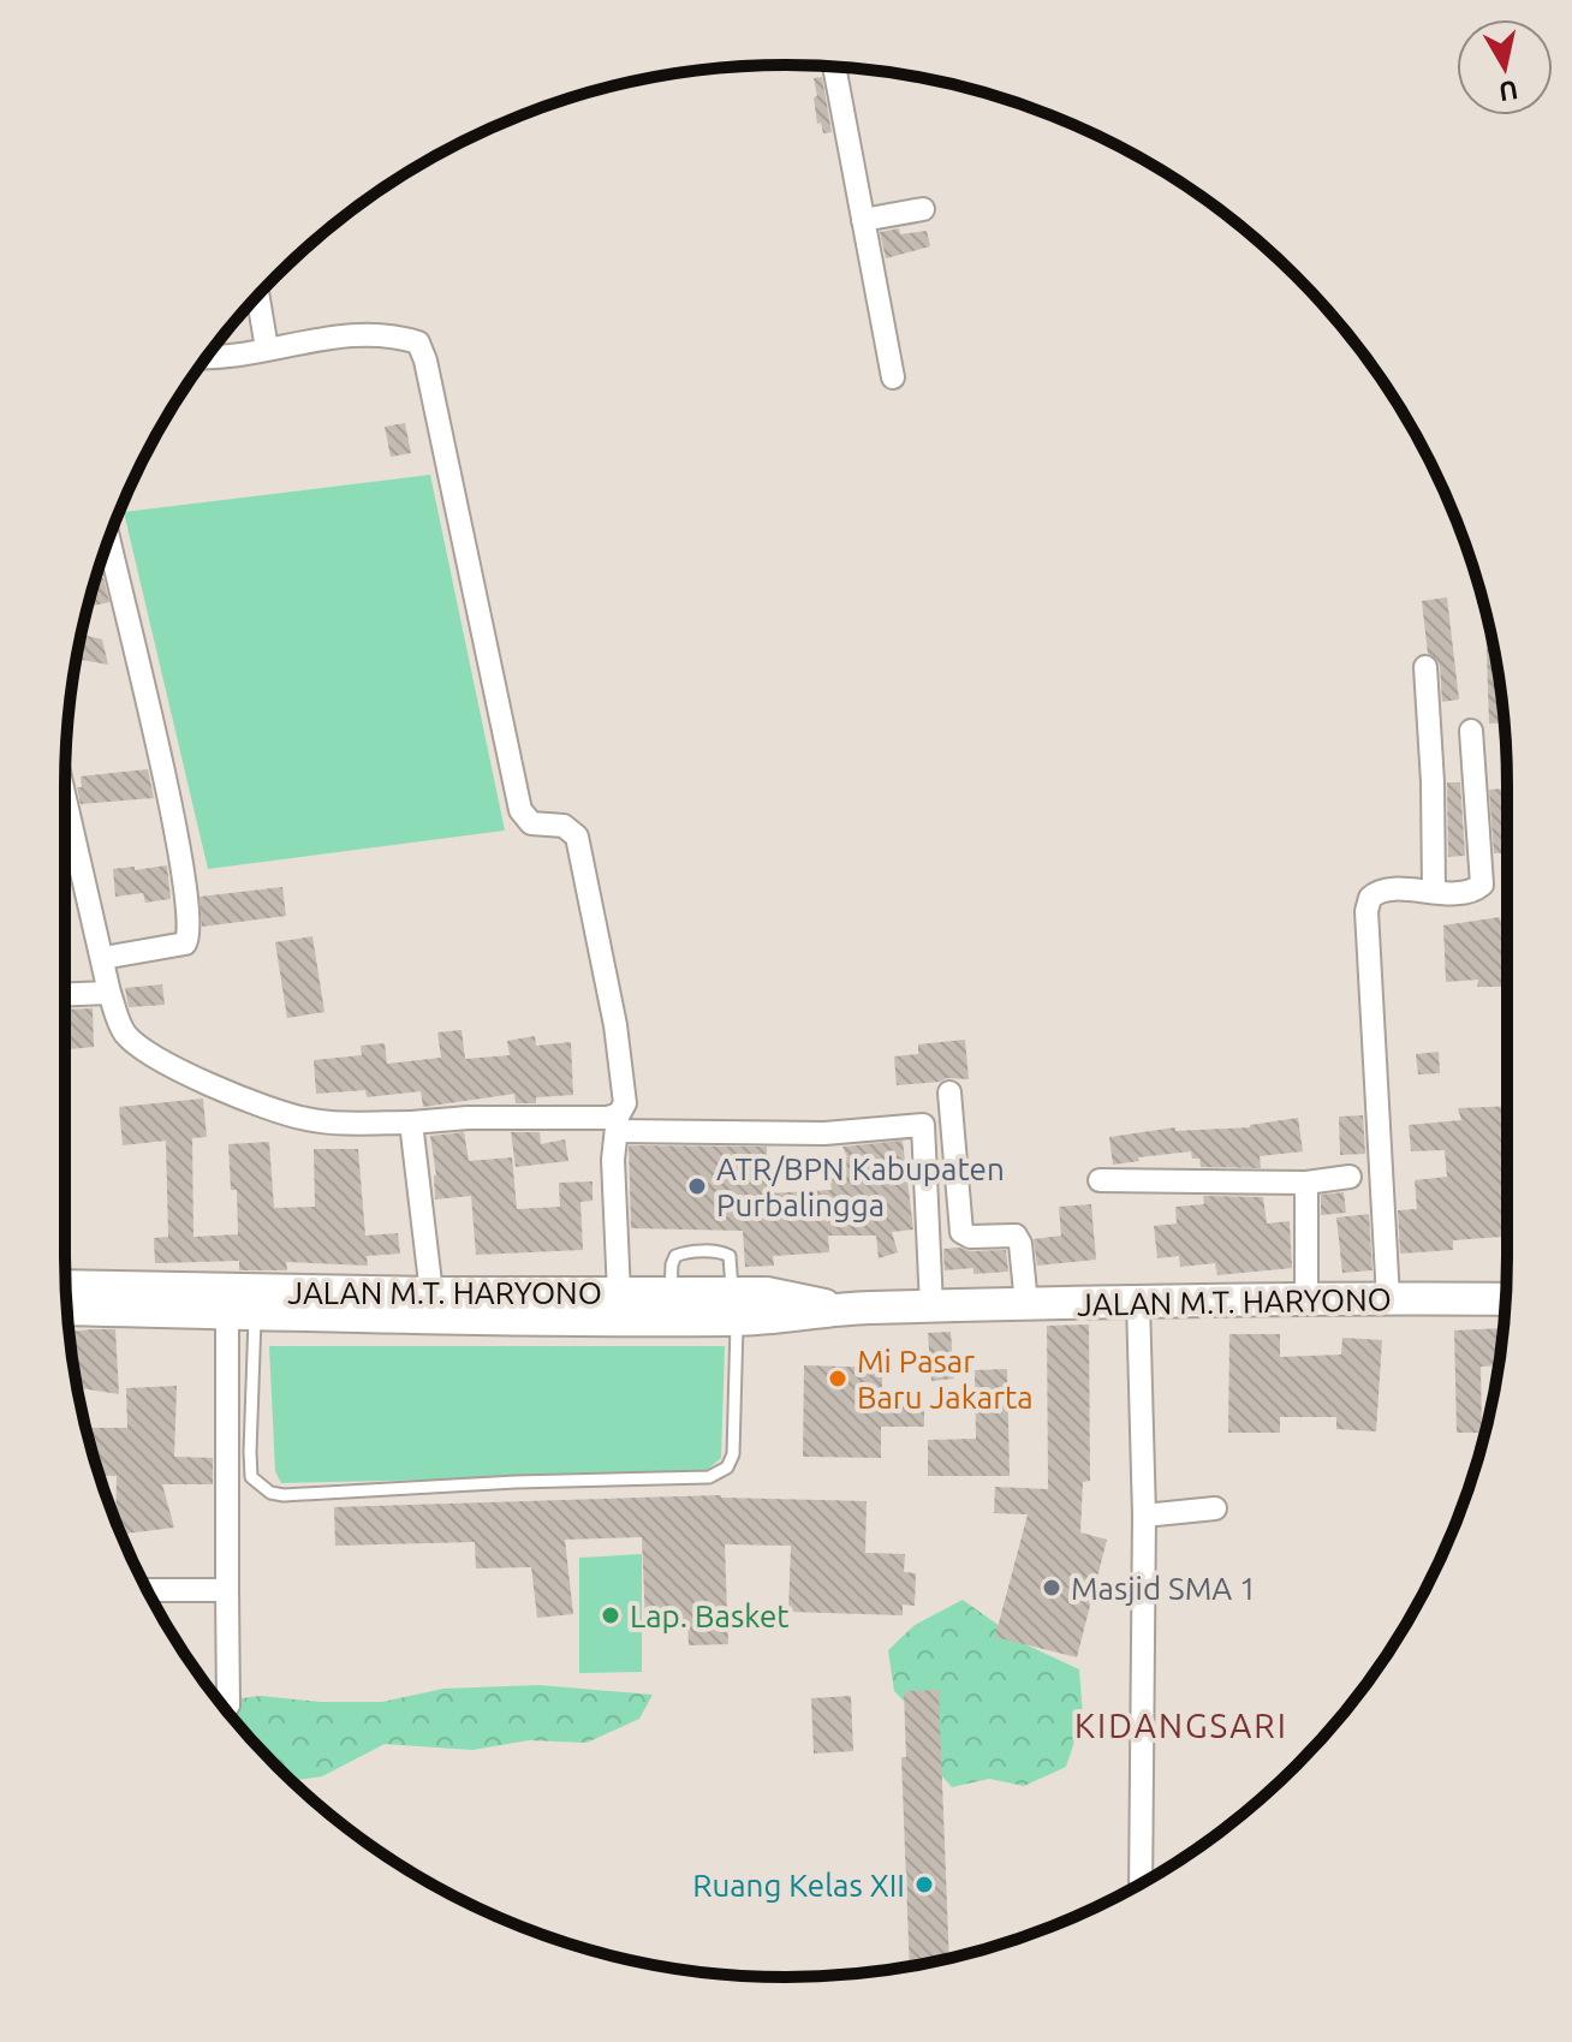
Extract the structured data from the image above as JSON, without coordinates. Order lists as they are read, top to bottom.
{
  "streets": {
    "main road": ["JALAN M.T. HARYONO"]
  },
  "districts": ["KIDANGSARI"],
  "places": [
    "ATR/BPN Kabupaten Purbalingga",
    "Mi Pasar Baru Jakarta",
    "Masjid SMA 1",
    "Lap. Basket",
    "Ruang Kelas XII"
  ],
  "north": "bottom"
}
